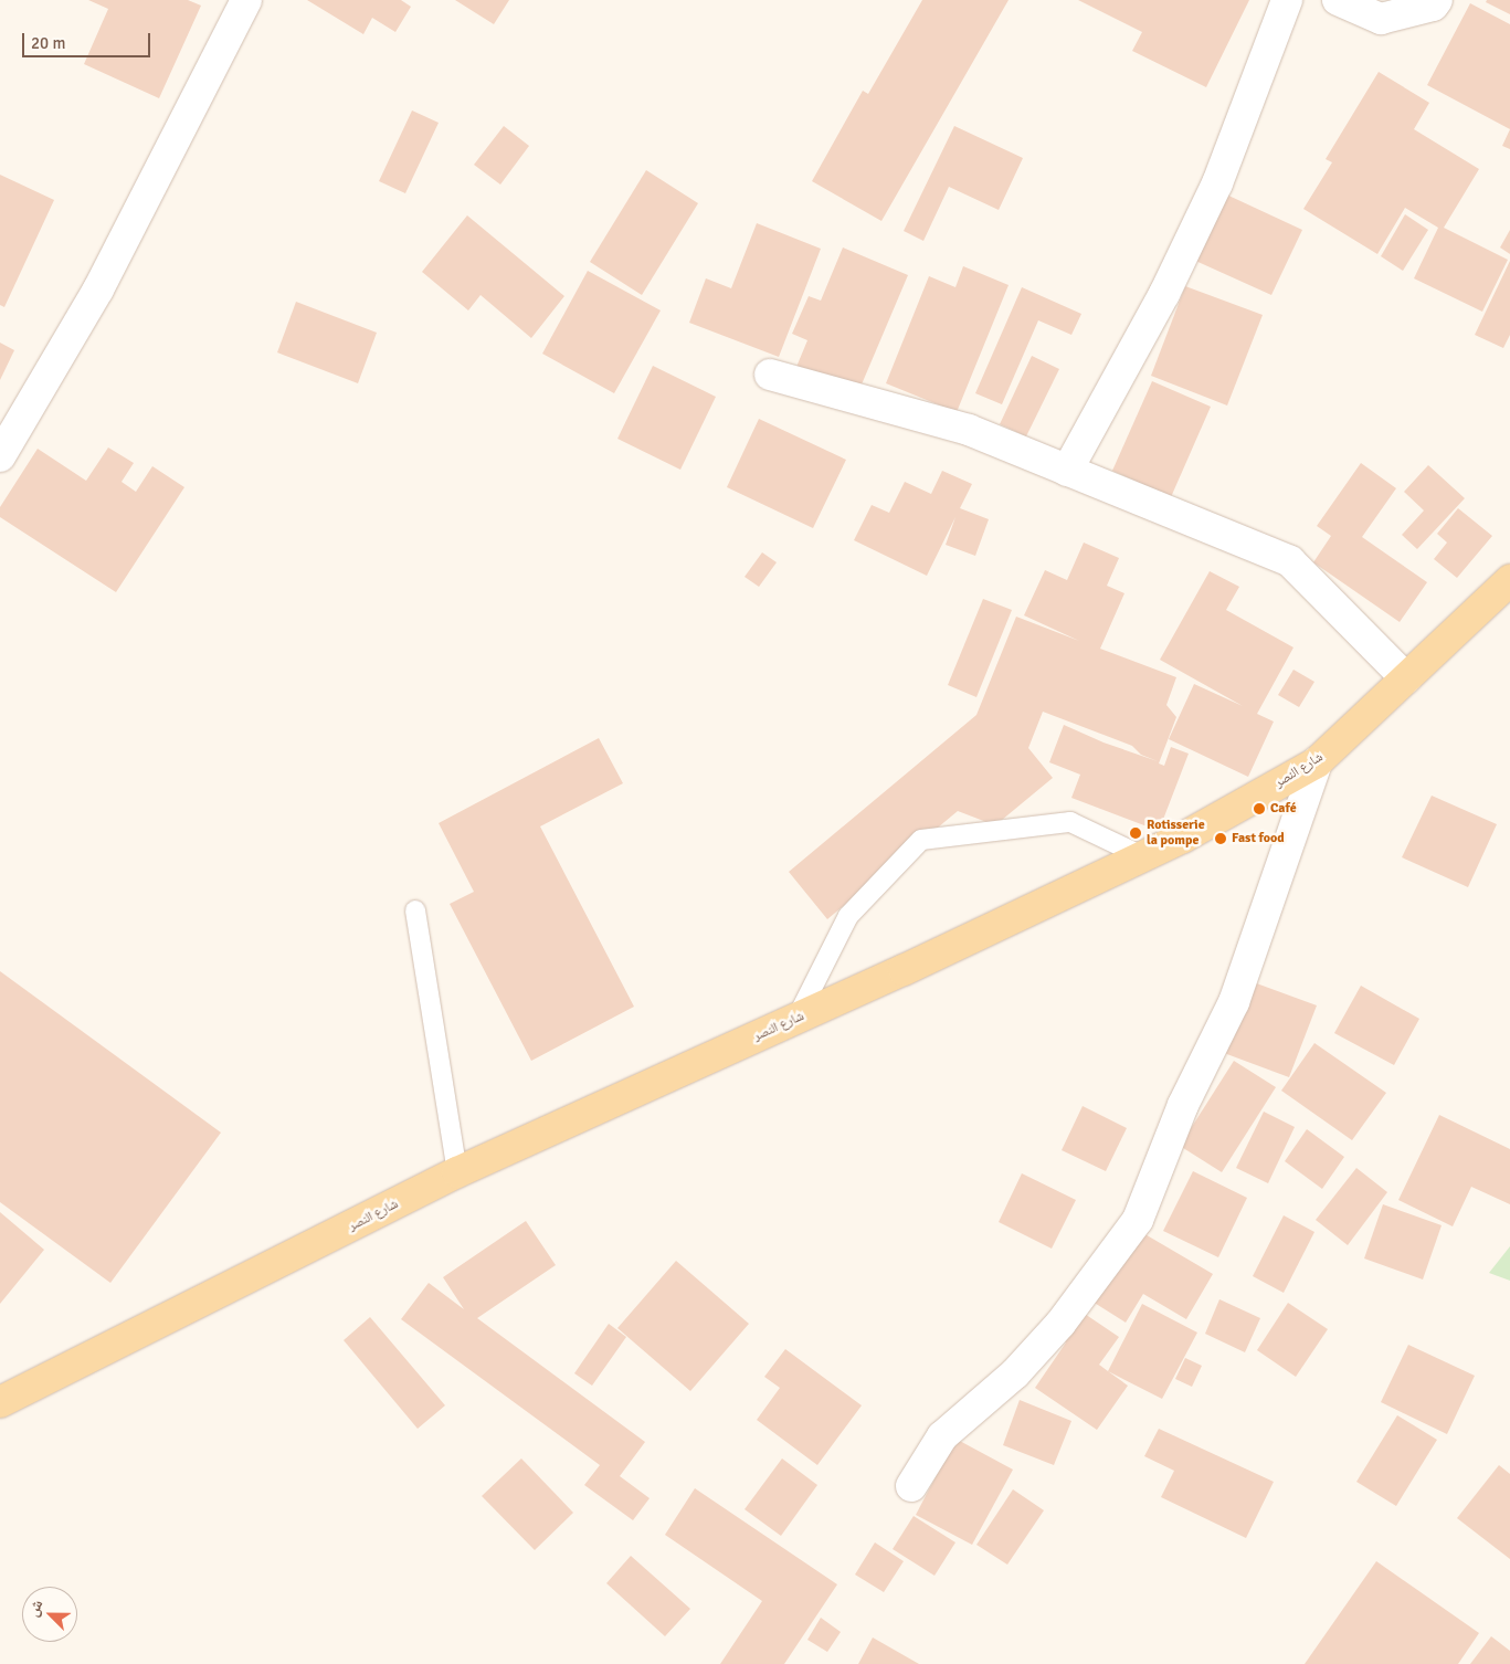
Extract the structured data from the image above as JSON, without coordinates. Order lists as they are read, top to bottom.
{
  "streets": {
    "main road": ["شارع النصر"]
  },
  "places": ["Café", "Rotisserie la pompe", "Fast food"],
  "scale_bar": "20 m",
  "north": "top left"
}
